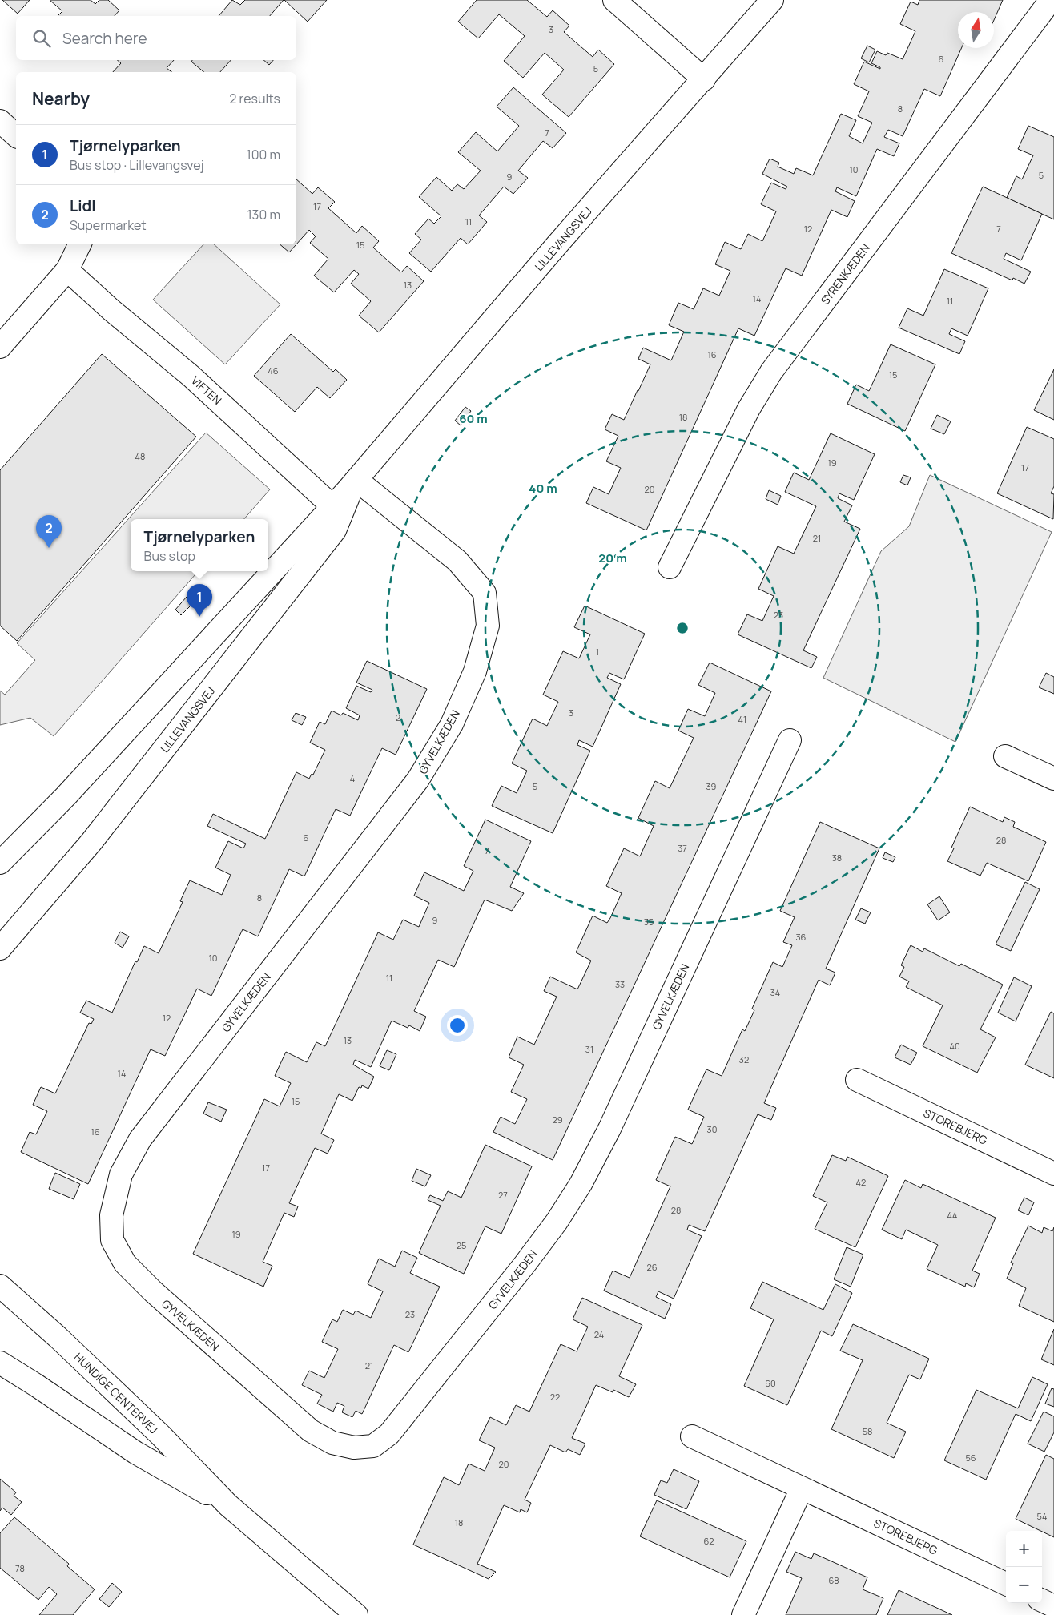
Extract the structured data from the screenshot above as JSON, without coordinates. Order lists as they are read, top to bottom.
{
  "streets": {
    "street": [
      "LILLEVANGSVEJ",
      "SYRENKÆDEN",
      "VIFTEN",
      "GYVELKÆDEN",
      "STOREBJERG",
      "HUNDIGE CENTERVEJ"
    ]
  },
  "crossings": [
    ["LILLEVANGSVEJ", "VIFTEN"],
    ["LILLEVANGSVEJ", "GYVELKÆDEN"]
  ],
  "house_numbers": [
    "3",
    "6",
    "5",
    "8",
    "7",
    "10",
    "5",
    "9",
    "17",
    "11",
    "12",
    "7",
    "15",
    "13",
    "14",
    "11",
    "16",
    "46",
    "15",
    "18",
    "48",
    "19",
    "17",
    "20",
    "21",
    "23",
    "1",
    "3",
    "2",
    "41",
    "4",
    "5",
    "39",
    "6",
    "28",
    "37",
    "7",
    "38",
    "8",
    "9",
    "35",
    "36",
    "10",
    "11",
    "33",
    "34",
    "12",
    "13",
    "40",
    "31",
    "32",
    "14",
    "15",
    "29",
    "30",
    "16",
    "17",
    "42",
    "27",
    "28",
    "44",
    "19",
    "25",
    "26",
    "23",
    "24",
    "21",
    "60",
    "22",
    "58",
    "56",
    "20",
    "54",
    "18",
    "62",
    "78",
    "68"
  ],
  "north": "top",
  "page": {
    "search": "Search here",
    "heading": ["Nearby", "2 results"],
    "list": [
      {
        "mark": "1",
        "name": "Tjørnelyparken",
        "note": "Bus stop · Lillevangsvej",
        "value": "100 m"
      },
      {
        "mark": "2",
        "name": "Lidl",
        "note": "Supermarket",
        "value": "130 m"
      }
    ],
    "pins": ["2", "1"],
    "popup": ["Tjørnelyparken", "Bus stop"],
    "map_buttons": ["+", "−"]
  },
  "rings": ["60 m", "40 m", "20 m"]
}
